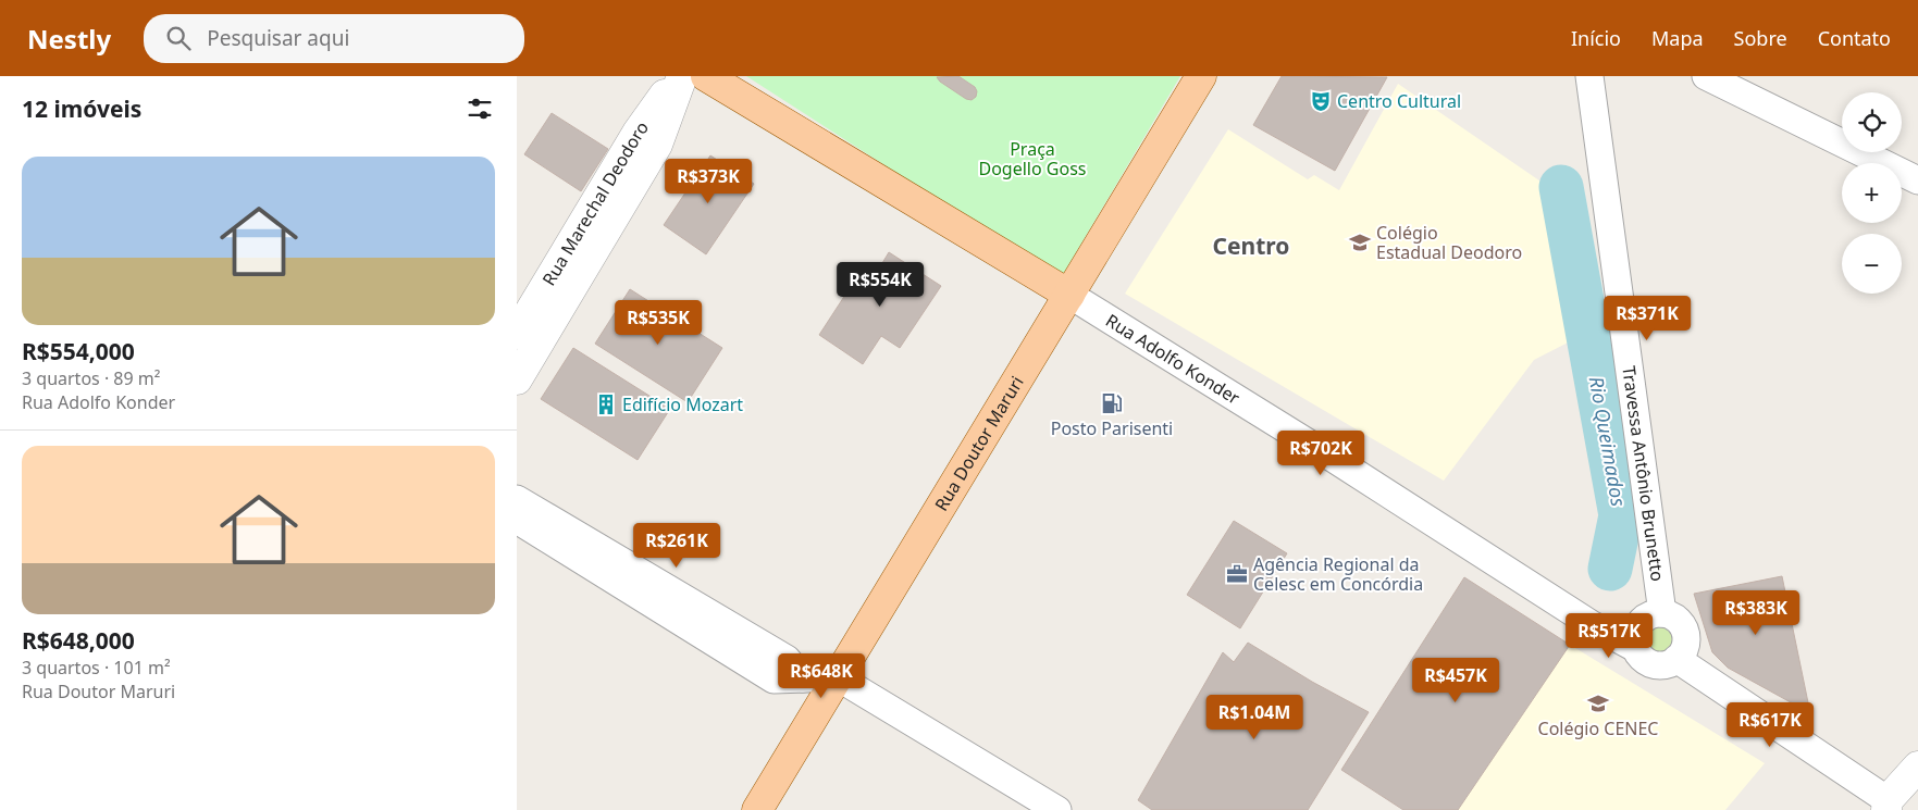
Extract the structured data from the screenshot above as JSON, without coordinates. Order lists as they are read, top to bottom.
{
  "streets": {
    "main road": ["Rua Adolfo Konder", "Rua Doutor Maruri"],
    "street": ["Rua Marechal Deodoro", "Travessa Antônio Brunetto"]
  },
  "crossings": [
    ["Rua Adolfo Konder", "Rua Doutor Maruri"],
    ["Rua Adolfo Konder", "Travessa Antônio Brunetto"]
  ],
  "districts": ["Centro"],
  "water": ["Rio Queimados"],
  "parks": ["Praça Dogello Goss"],
  "places": {
    "theatre": ["Centro Cultural"],
    "school or university": ["Colégio Estadual Deodoro", "Colégio CENEC"],
    "fuel station": ["Posto Parisenti"],
    "building": ["Edifício Mozart"],
    "office": ["Agência Regional da Celesc em Concórdia"]
  },
  "page": {
    "header": "Nestly",
    "search": "Pesquisar aqui",
    "nav": [
      "Início",
      "Mapa",
      "Sobre",
      "Contato"
    ],
    "heading": "12 imóveis",
    "map_buttons": ["+", "−"],
    "list": [
      {
        "name": "R$554,000",
        "note": "3 quartos · 89 m² · Rua Adolfo Konder"
      },
      {
        "name": "R$648,000",
        "note": "3 quartos · 101 m² · Rua Doutor Maruri"
      }
    ],
    "price": [
      "R$373K",
      "R$554K",
      "R$371K",
      "R$535K",
      "R$702K",
      "R$261K",
      "R$383K",
      "R$517K",
      "R$648K",
      "R$457K",
      "R$1.04M",
      "R$617K"
    ]
  }
}
